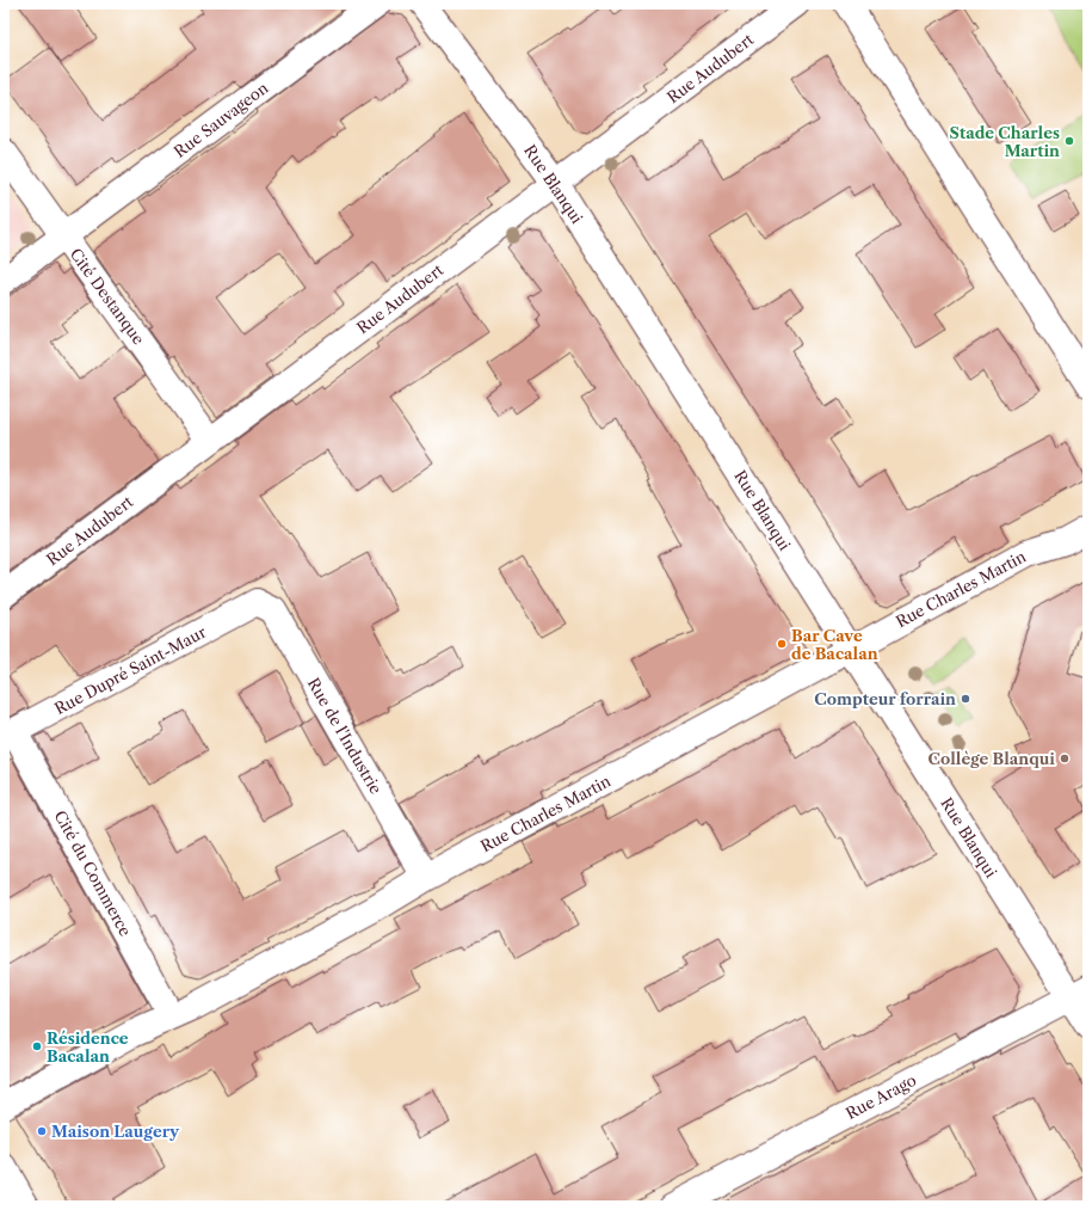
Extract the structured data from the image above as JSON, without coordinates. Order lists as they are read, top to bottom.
{
  "streets": {
    "street": [
      "Rue Audubert",
      "Rue Sauvageon",
      "Rue Blanqui",
      "Cité Destanque",
      "Rue Charles Martin",
      "Rue Dupré Saint-Maur",
      "Rue de l'Industrie",
      "Cité du Commerce",
      "Rue Arago"
    ]
  },
  "crossings": [
    ["Rue Audubert", "Rue Blanqui"],
    ["Rue Audubert", "Cité Destanque"],
    ["Rue Sauvageon", "Cité Destanque"],
    ["Rue Blanqui", "Rue Charles Martin"],
    ["Rue Blanqui", "Rue Arago"],
    ["Rue Charles Martin", "Rue de l'Industrie"],
    ["Rue Charles Martin", "Cité du Commerce"],
    ["Rue Dupré Saint-Maur", "Rue de l'Industrie"],
    ["Rue Dupré Saint-Maur", "Cité du Commerce"]
  ],
  "places": [
    "Stade Charles Martin",
    "Bar Cave de Bacalan",
    "Compteur forrain",
    "Collège Blanqui",
    "Résidence Bacalan",
    "Maison Laugery"
  ]
}
